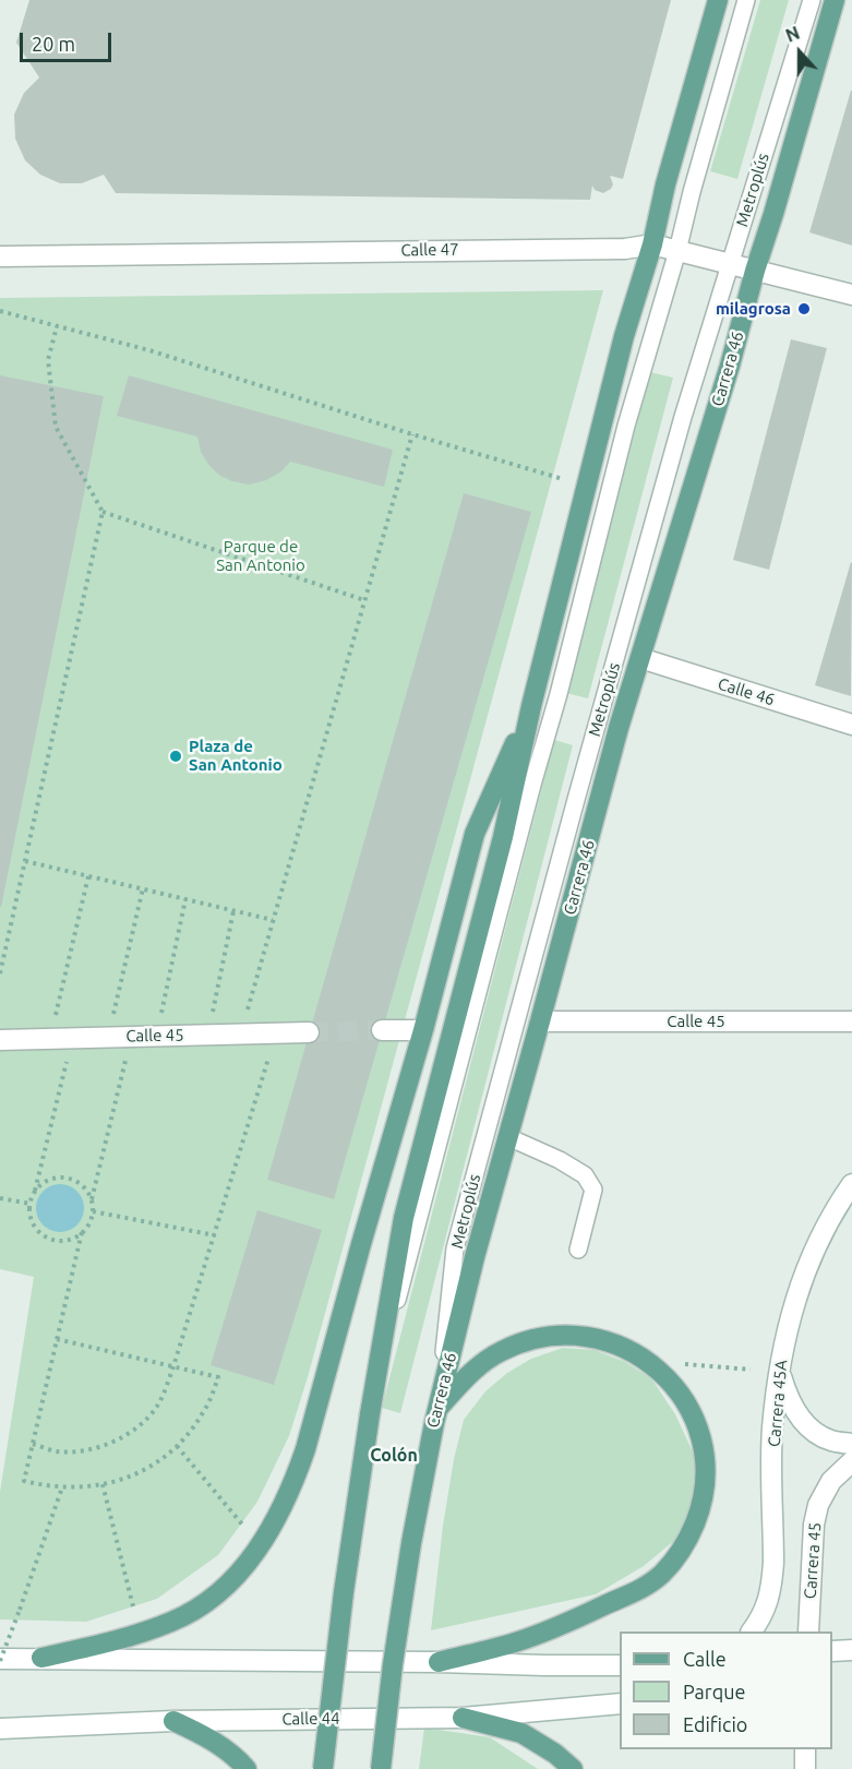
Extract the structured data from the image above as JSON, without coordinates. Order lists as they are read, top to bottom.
{
  "streets": {
    "main road": ["Carrera 46"],
    "street": [
      "Calle 47",
      "Calle 46",
      "Calle 45",
      "Carrera 45A",
      "Carrera 45",
      "Calle 44"
    ],
    "lane": ["Metroplús"]
  },
  "crossings": [
    ["Metroplús", "Calle 47"],
    ["Metroplús", "Carrera 46"],
    ["Calle 47", "Carrera 46"],
    ["Carrera 46", "Calle 46"],
    ["Carrera 46", "Calle 45"]
  ],
  "districts": ["Colón"],
  "parks": ["Parque de San Antonio"],
  "places": ["milagrosa", "Plaza de San Antonio"],
  "legend": ["Calle", "Parque", "Edificio"],
  "scale_bar": "20 m",
  "north": "top"
}
